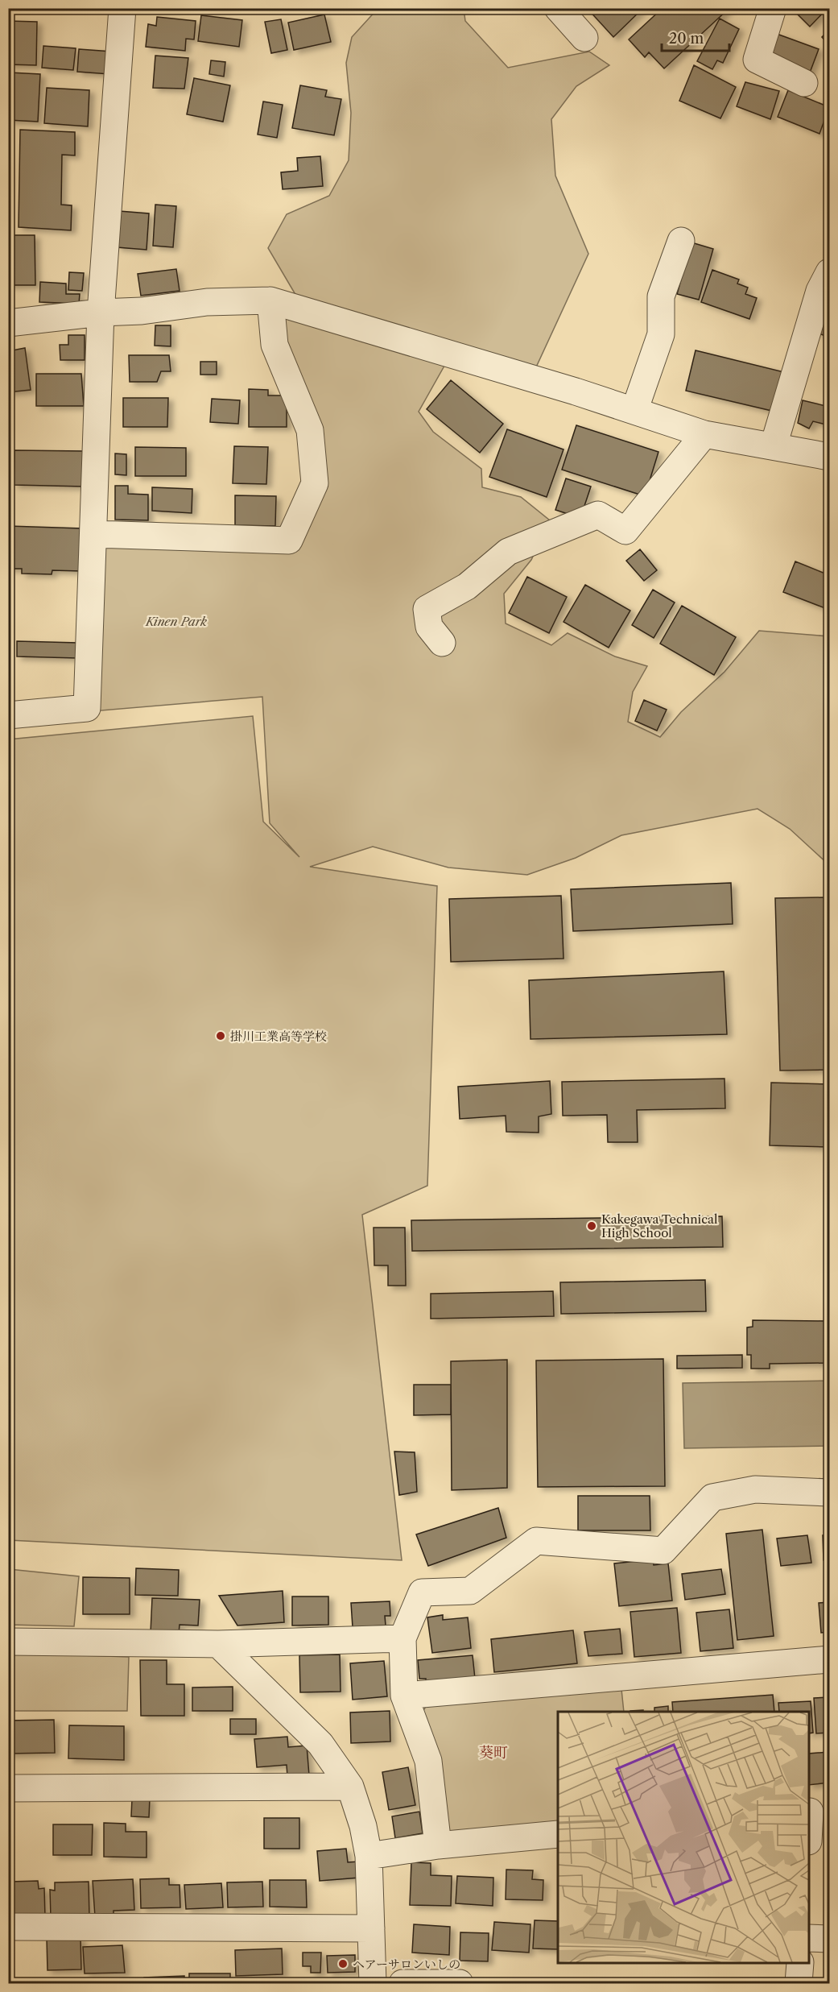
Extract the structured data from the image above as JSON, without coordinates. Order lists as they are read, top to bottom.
{
  "districts": ["葵町"],
  "parks": ["Kinen Park"],
  "places": ["掛川工業高等学校", "Kakegawa Technical High School", "ヘアーサロンいしの"],
  "scale_bar": "20 m"
}
